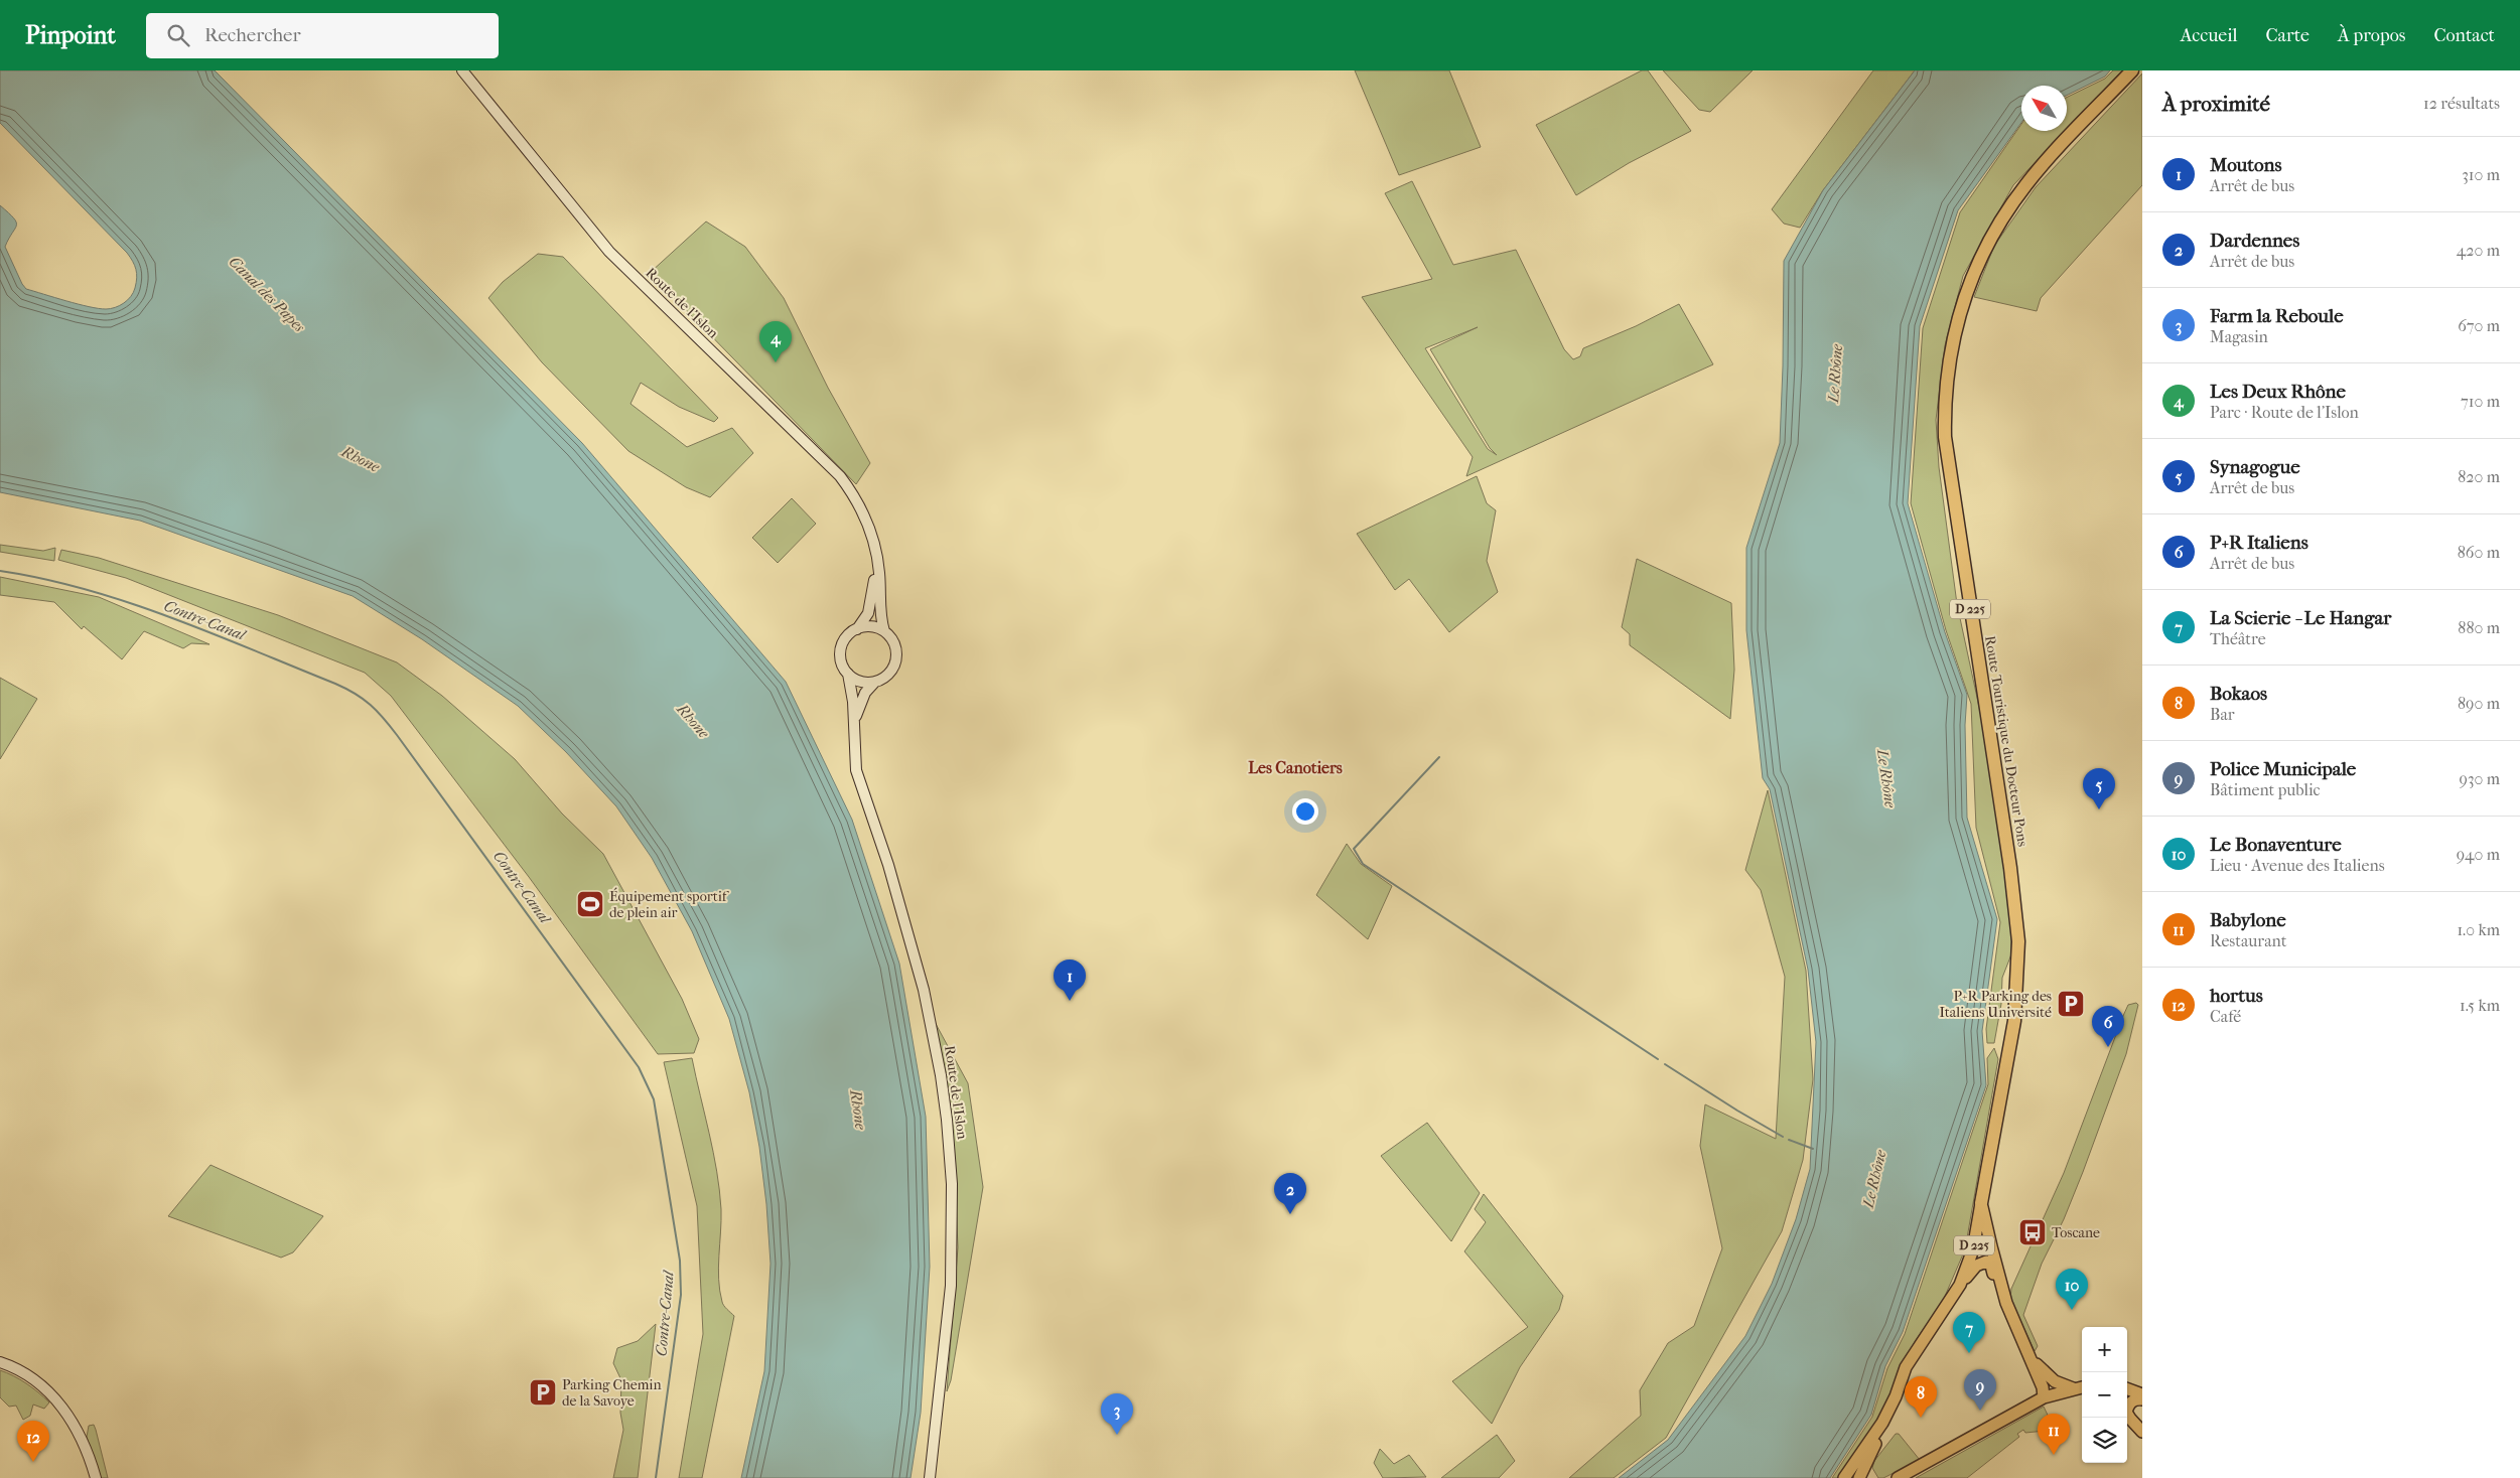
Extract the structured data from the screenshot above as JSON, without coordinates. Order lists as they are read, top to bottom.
{
  "streets": {
    "highway": ["D 225", "Route Touristique du Docteur Pons"],
    "street": ["Route de l'Islon"]
  },
  "crossings": [
    ["D 225", "Route Touristique du Docteur Pons"]
  ],
  "districts": ["Les Canotiers"],
  "water": [
    "Canal des Papes",
    "Le Rhône",
    "Rhone",
    "Contre-Canal"
  ],
  "places": {
    "sports": ["Équipement sportif de plein air"],
    "parking": ["P+R Parking des Italiens Université", "Parking Chemin de la Savoye"],
    "bus stop": ["Toscane"]
  },
  "north": "top left",
  "page": {
    "header": "Pinpoint",
    "search": "Rechercher",
    "nav": [
      "Accueil",
      "Carte",
      "À propos",
      "Contact"
    ],
    "heading": ["À proximité", "12 résultats"],
    "list": [
      {
        "mark": "1",
        "name": "Moutons",
        "note": "Arrêt de bus",
        "value": "310 m"
      },
      {
        "mark": "2",
        "name": "Dardennes",
        "note": "Arrêt de bus",
        "value": "420 m"
      },
      {
        "mark": "3",
        "name": "Farm la Reboule",
        "note": "Magasin",
        "value": "670 m"
      },
      {
        "mark": "4",
        "name": "Les Deux Rhône",
        "note": "Parc · Route de l'Islon",
        "value": "710 m"
      },
      {
        "mark": "5",
        "name": "Synagogue",
        "note": "Arrêt de bus",
        "value": "820 m"
      },
      {
        "mark": "6",
        "name": "P+R Italiens",
        "note": "Arrêt de bus",
        "value": "860 m"
      },
      {
        "mark": "7",
        "name": "La Scierie - Le Hangar",
        "note": "Théâtre",
        "value": "880 m"
      },
      {
        "mark": "8",
        "name": "Bokaos",
        "note": "Bar",
        "value": "890 m"
      },
      {
        "mark": "9",
        "name": "Police Municipale",
        "note": "Bâtiment public",
        "value": "930 m"
      },
      {
        "mark": "10",
        "name": "Le Bonaventure",
        "note": "Lieu · Avenue des Italiens",
        "value": "940 m"
      },
      {
        "mark": "11",
        "name": "Babylone",
        "note": "Restaurant",
        "value": "1.0 km"
      },
      {
        "mark": "12",
        "name": "hortus",
        "note": "Café",
        "value": "1.5 km"
      }
    ],
    "pins": [
      "4",
      "5",
      "1",
      "6",
      "2",
      "10",
      "7",
      "9",
      "8",
      "3",
      "11",
      "12"
    ],
    "map_buttons": ["+", "−"]
  }
}
